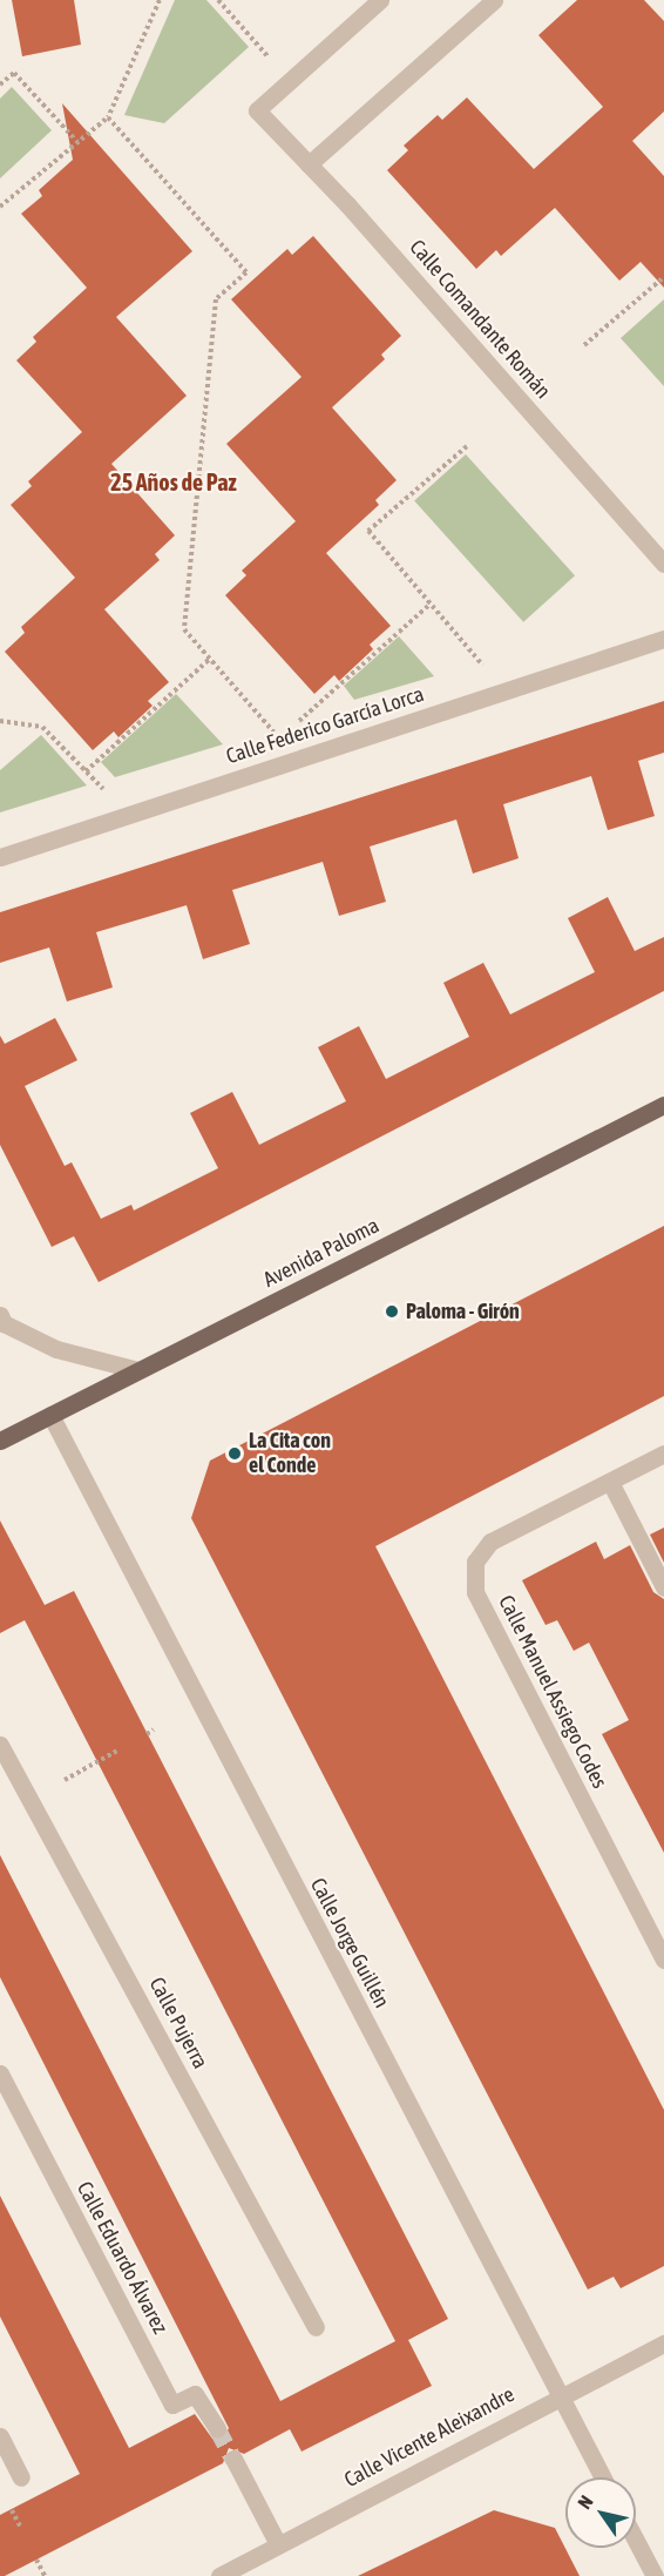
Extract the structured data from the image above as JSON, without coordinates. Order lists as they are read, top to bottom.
{
  "streets": {
    "main road": ["Avenida Paloma"],
    "street": [
      "Calle Comandante Román",
      "Calle Federico García Lorca",
      "Calle Manuel Assiego Codes",
      "Calle Jorge Guillén",
      "Calle Pujerra",
      "Calle Eduardo Álvarez",
      "Calle Vicente Aleixandre"
    ]
  },
  "crossings": [
    ["Avenida Paloma", "Calle Jorge Guillén"],
    ["Calle Jorge Guillén", "Calle Vicente Aleixandre"]
  ],
  "districts": ["25 Años de Paz"],
  "places": ["Paloma - Girón", "La Cita con el Conde"],
  "north": "top left"
}
